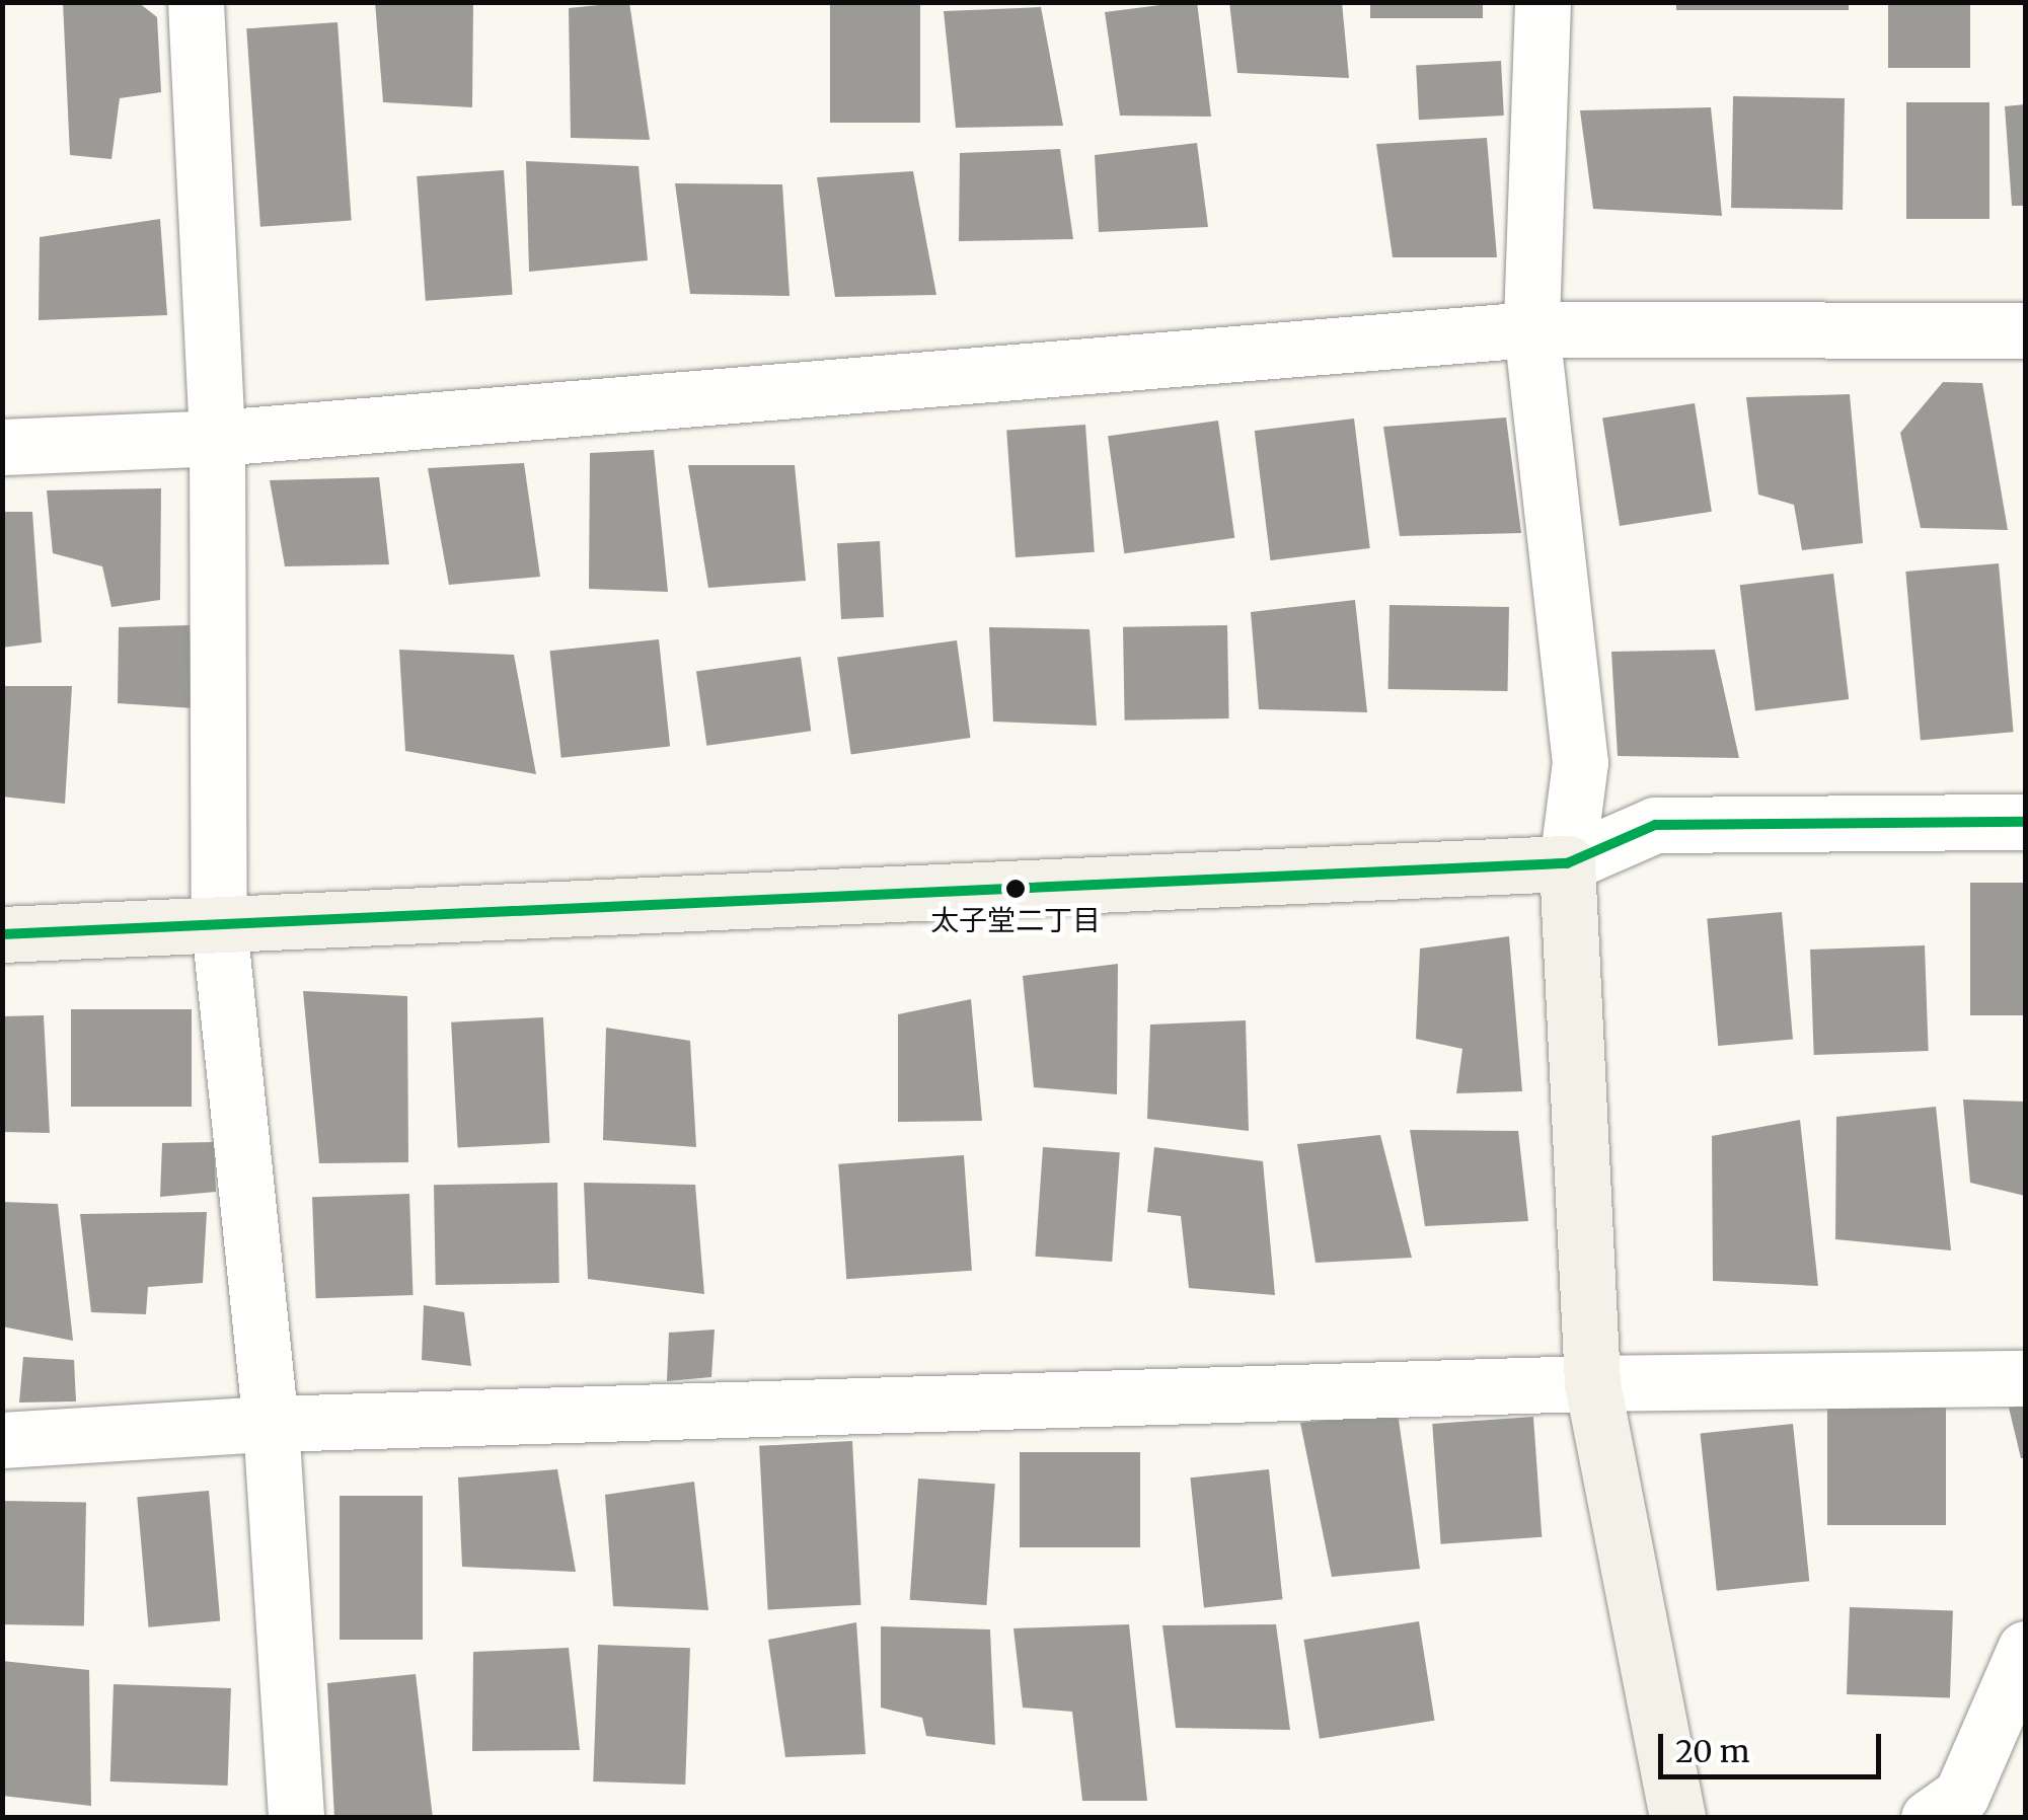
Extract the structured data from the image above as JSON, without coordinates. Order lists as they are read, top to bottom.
{
  "places": ["太子堂二丁目"],
  "scale_bar": "20 m"
}
